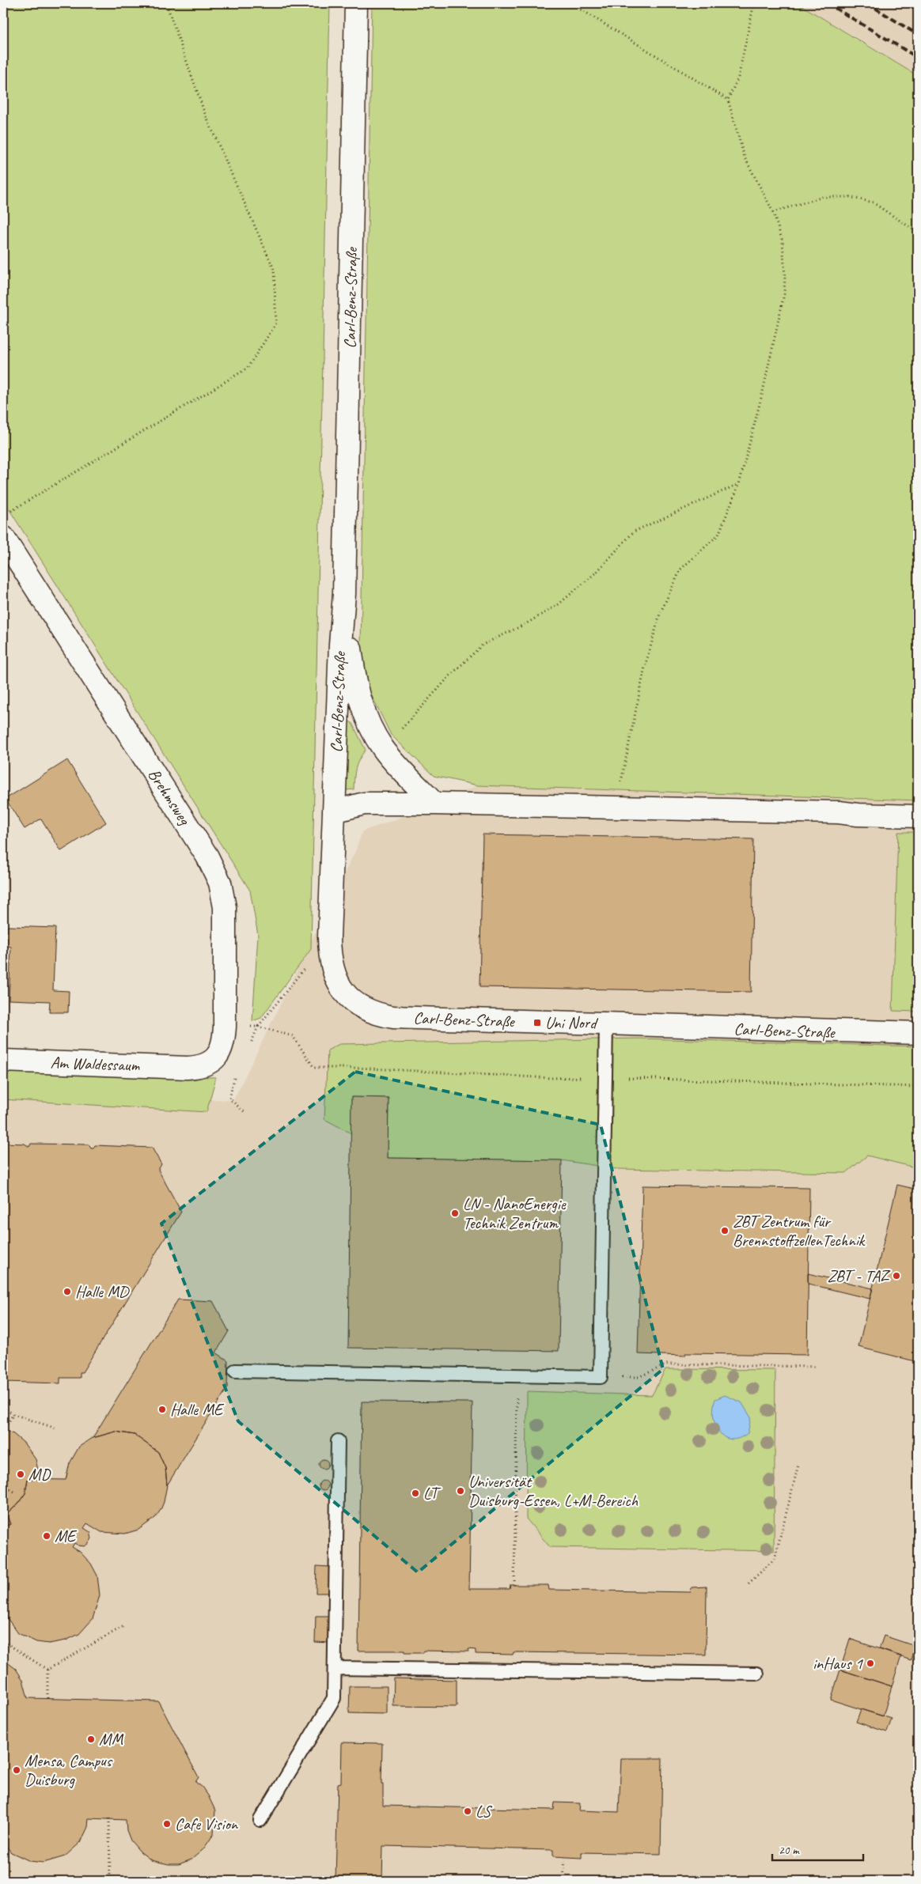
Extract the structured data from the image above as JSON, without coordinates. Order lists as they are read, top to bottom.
{
  "streets": {
    "street": ["Carl-Benz-Straße", "Brehmsweg", "Am Waldessaum"]
  },
  "crossings": [
    ["Brehmsweg", "Am Waldessaum"]
  ],
  "places": {
    "transit": ["Uni Nord"],
    "other": [
      "LN - NanoEnergie Technik Zentrum",
      "ZBT Zentrum für BrennstoffzellenTechnik",
      "ZBT - TAZ",
      "Halle MD",
      "Halle ME",
      "MD",
      "Universität Duisburg-Essen, L+M-Bereich",
      "LT",
      "ME",
      "inHaus 1",
      "MM",
      "Mensa, Campus Duisburg",
      "LS",
      "Cafe Vision"
    ]
  },
  "scale_bar": "20 m"
}
